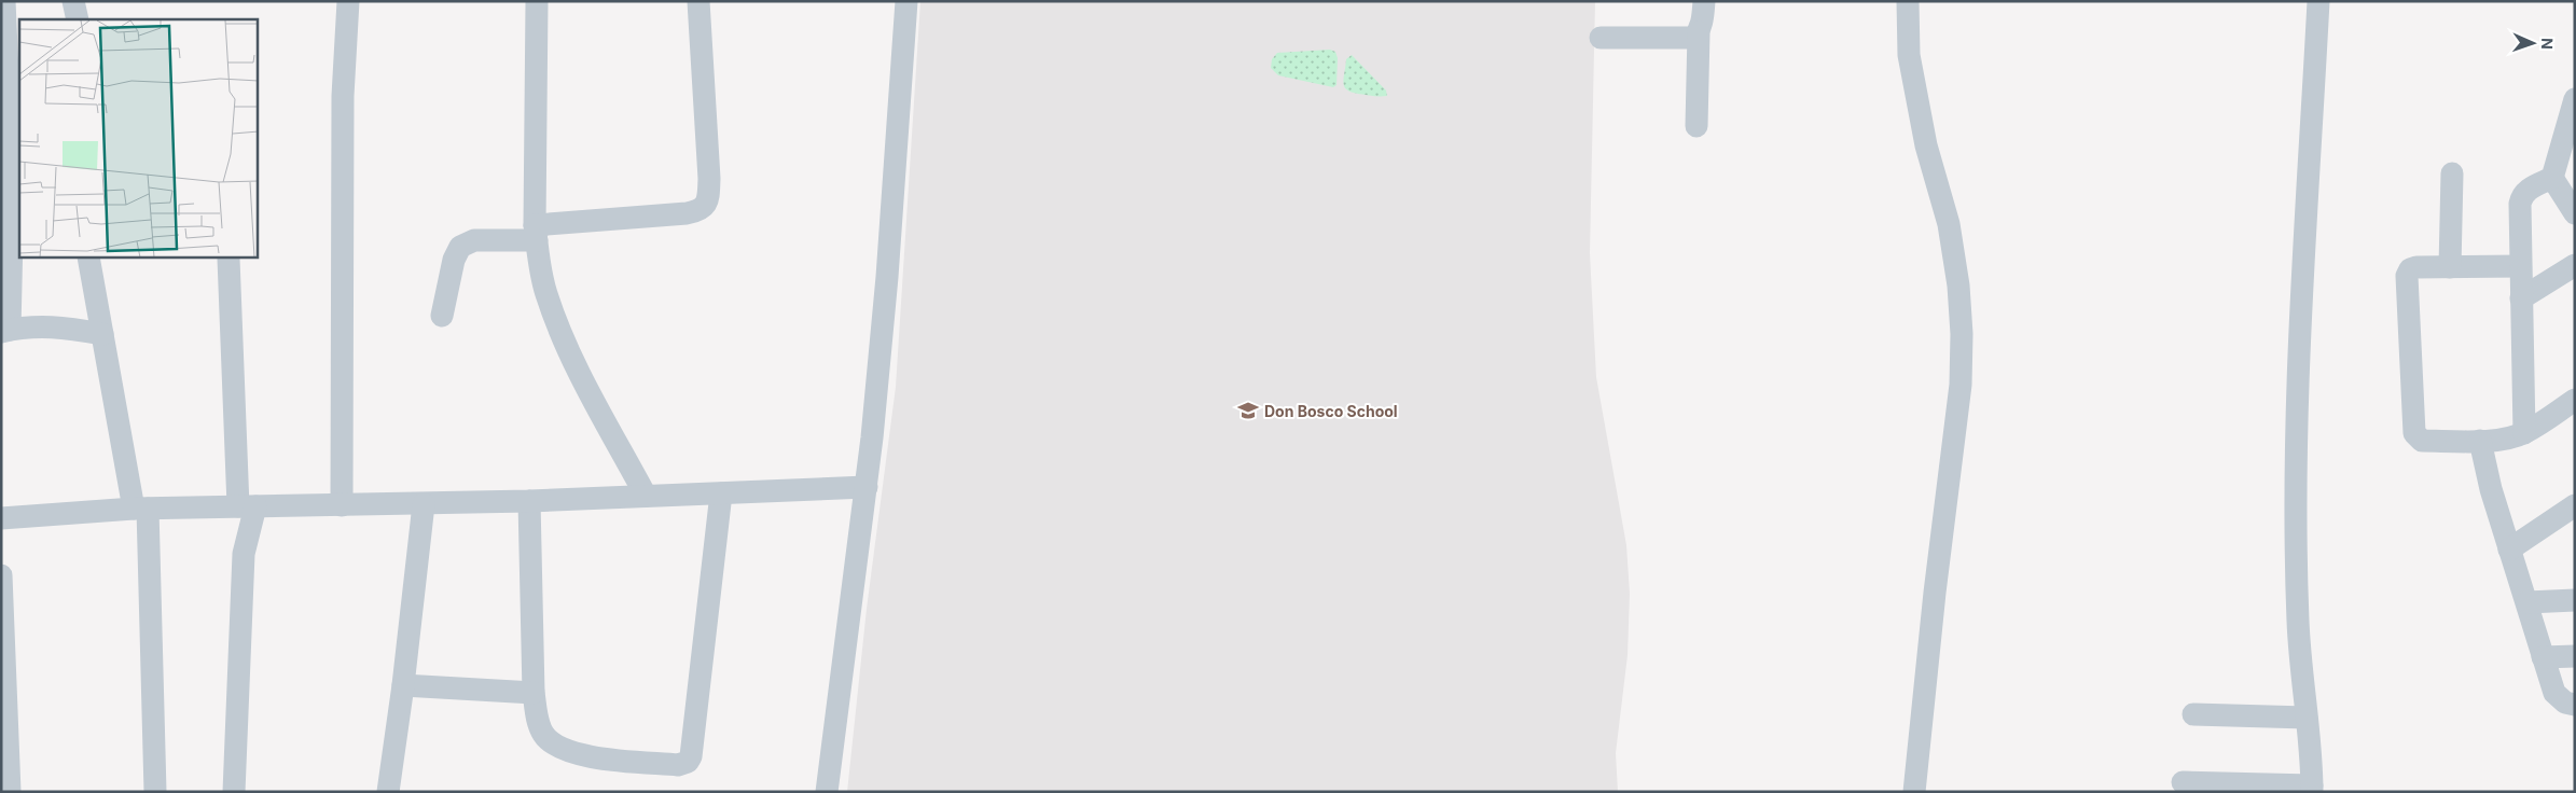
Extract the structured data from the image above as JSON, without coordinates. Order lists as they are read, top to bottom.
{
  "places": {
    "school or university": ["Don Bosco School"]
  },
  "north": "right"
}
